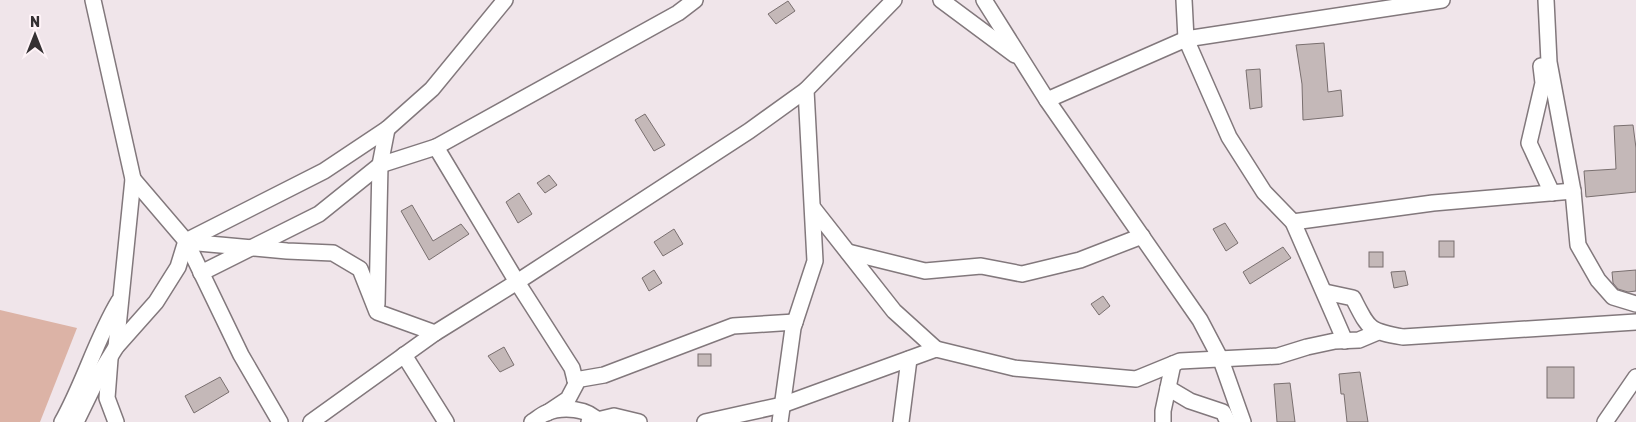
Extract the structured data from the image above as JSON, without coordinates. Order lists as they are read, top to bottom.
{
  "north": "top"
}
